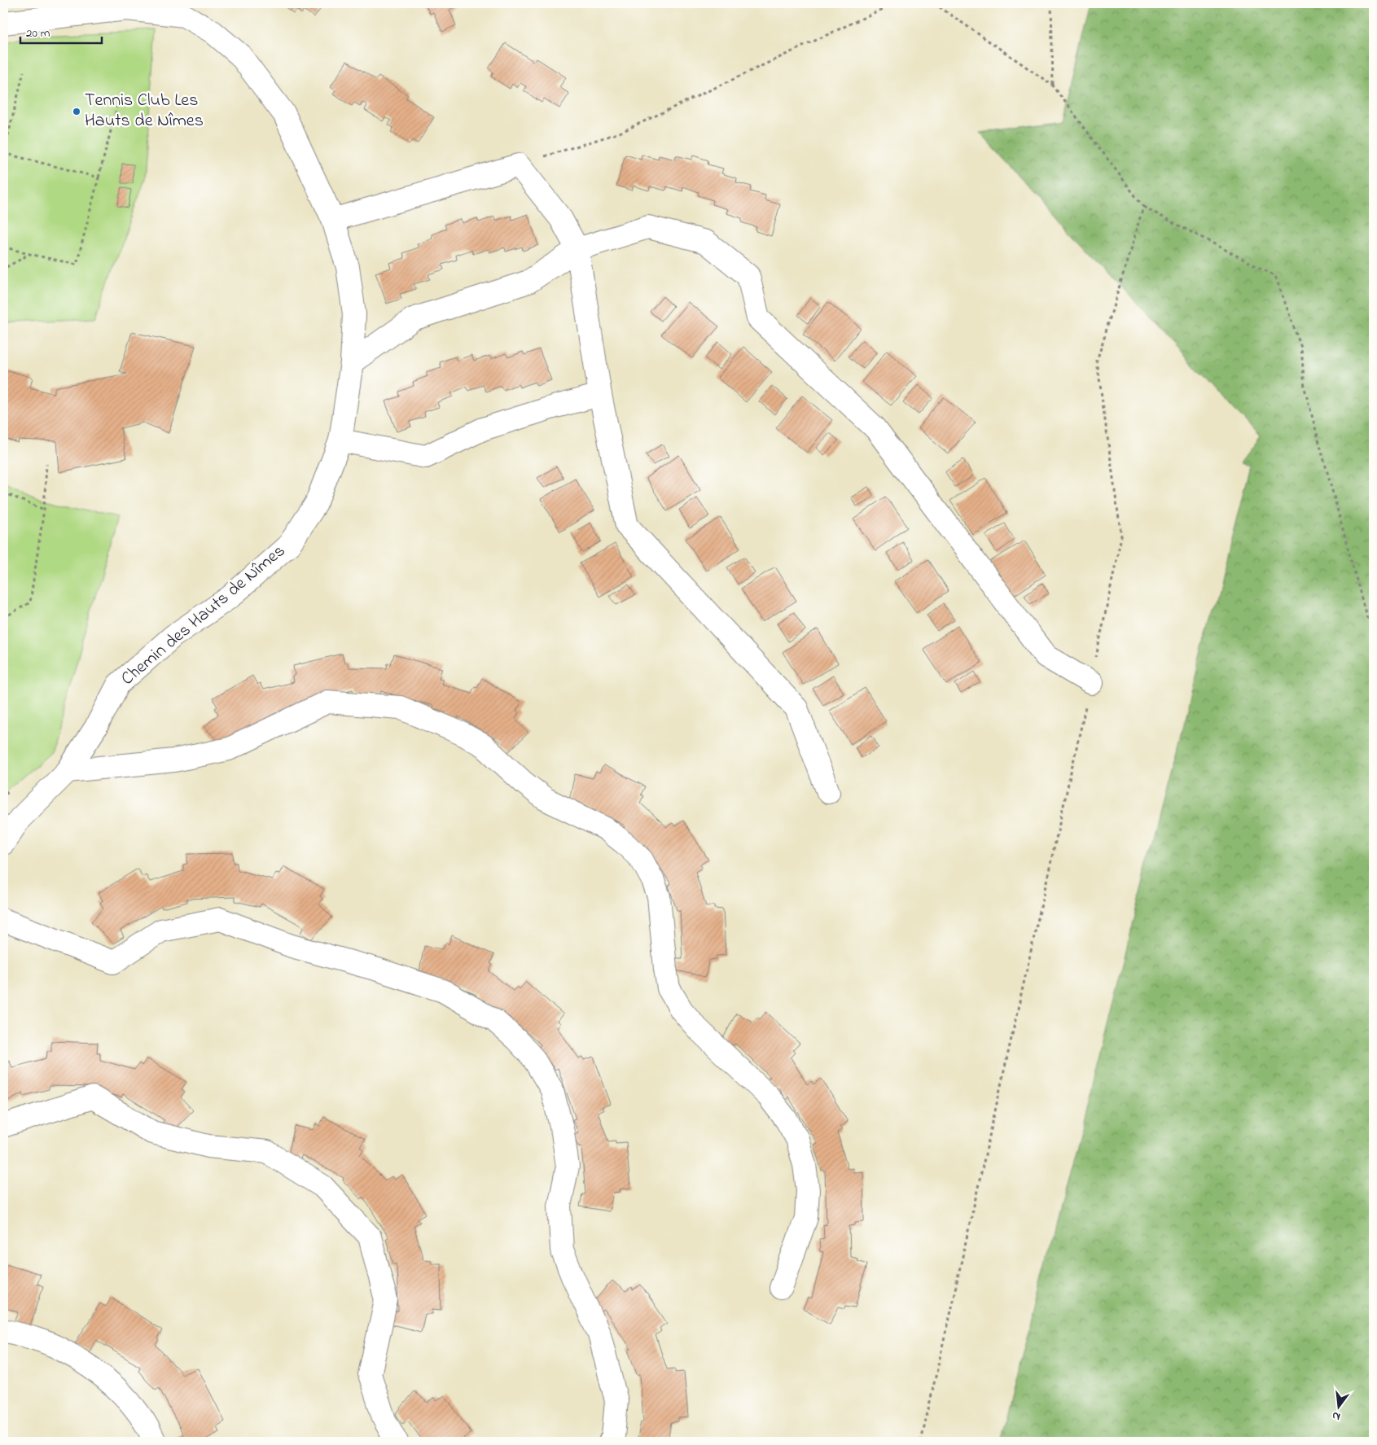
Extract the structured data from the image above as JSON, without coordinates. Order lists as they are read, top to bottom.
{
  "streets": {
    "street": ["Chemin des Hauts de Nîmes"]
  },
  "places": ["Tennis Club Les Hauts de Nîmes"],
  "scale_bar": "20 m",
  "north": "bottom"
}
